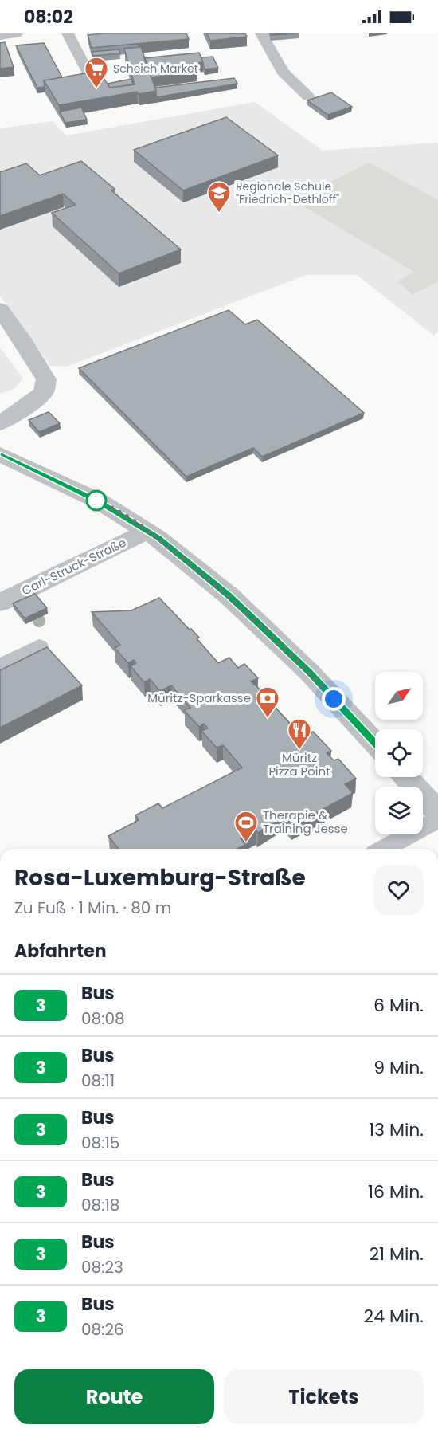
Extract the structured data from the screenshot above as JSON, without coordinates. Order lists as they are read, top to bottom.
{
  "streets": {
    "street": ["Carl-Struck-Straße"]
  },
  "places": {
    "supermarket": ["Scheich Market"],
    "school or university": ["Regionale Schule \"Friedrich-Dethloff\""],
    "bank": ["Müritz-Sparkasse"],
    "restaurant": ["Müritz Pizza Point"],
    "sports": ["Therapie & Training Jesse"]
  },
  "lines": ["bus line 3"],
  "north": "top right",
  "page": {
    "status": "08:02",
    "heading": [
      ["Rosa-Luxemburg-Straße", "Zu Fuß · 1 Min. · 80 m"],
      "Abfahrten"
    ],
    "list": [
      {
        "mark": "3",
        "name": "Bus",
        "note": "08:08",
        "value": "6 Min."
      },
      {
        "mark": "3",
        "name": "Bus",
        "note": "08:11",
        "value": "9 Min."
      },
      {
        "mark": "3",
        "name": "Bus",
        "note": "08:15",
        "value": "13 Min."
      },
      {
        "mark": "3",
        "name": "Bus",
        "note": "08:18",
        "value": "16 Min."
      },
      {
        "mark": "3",
        "name": "Bus",
        "note": "08:23",
        "value": "21 Min."
      },
      {
        "mark": "3",
        "name": "Bus",
        "note": "08:26",
        "value": "24 Min."
      }
    ],
    "buttons": ["Route", "Tickets"]
  }
}
